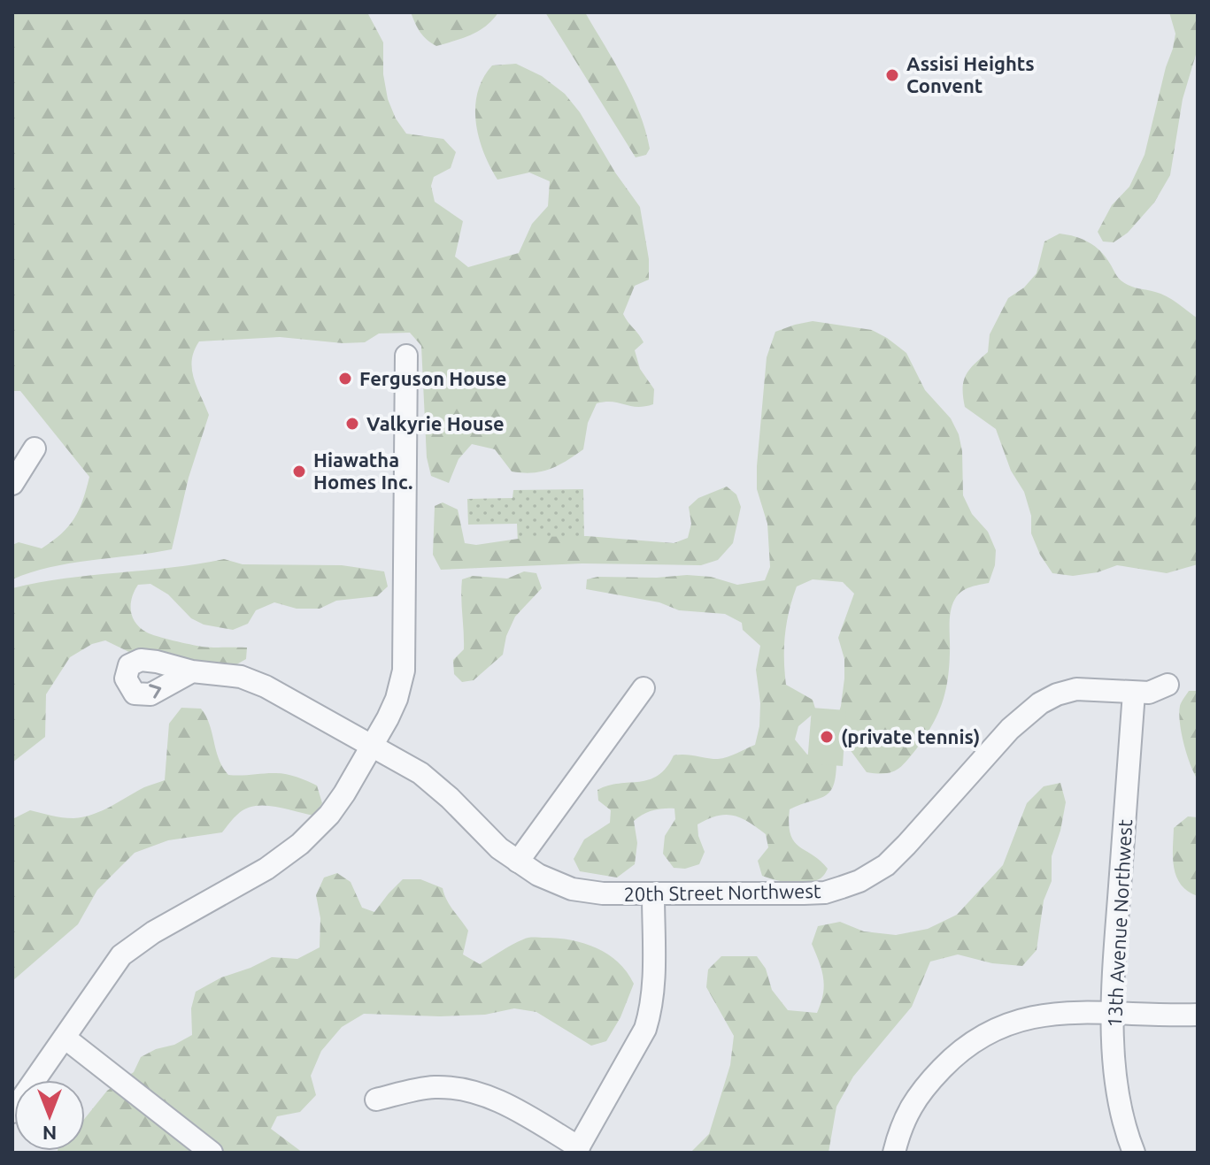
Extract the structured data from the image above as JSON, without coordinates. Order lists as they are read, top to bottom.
{
  "streets": {
    "street": ["20th Street Northwest", "13th Avenue Northwest"]
  },
  "crossings": [
    ["20th Street Northwest", "13th Avenue Northwest"]
  ],
  "places": [
    "Assisi Heights Convent",
    "Ferguson House",
    "Valkyrie House",
    "Hiawatha Homes Inc.",
    "(private tennis)"
  ],
  "north": "bottom"
}
